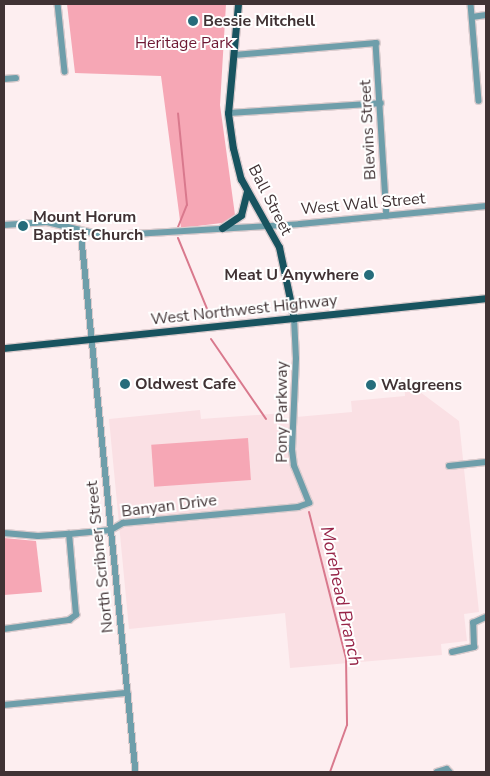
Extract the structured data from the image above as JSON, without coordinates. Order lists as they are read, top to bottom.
{
  "streets": {
    "main road": ["Ball Street", "West Northwest Highway"],
    "street": [
      "Blevins Street",
      "West Wall Street",
      "Pony Parkway",
      "Banyan Drive",
      "North Scribner Street"
    ]
  },
  "crossings": [
    ["Blevins Street", "Ball Street"],
    ["Blevins Street", "West Wall Street"],
    ["Ball Street", "West Wall Street"],
    ["Ball Street", "West Northwest Highway"],
    ["Ball Street", "Pony Parkway"],
    ["West Wall Street", "North Scribner Street"],
    ["West Northwest Highway", "Pony Parkway"],
    ["West Northwest Highway", "North Scribner Street"],
    ["Pony Parkway", "Banyan Drive"],
    ["Banyan Drive", "North Scribner Street"]
  ],
  "water": ["Morehead Branch"],
  "parks": ["Heritage Park"],
  "places": [
    "Bessie Mitchell",
    "Mount Horum Baptist Church",
    "Meat U Anywhere",
    "Oldwest Cafe",
    "Walgreens"
  ]
}
